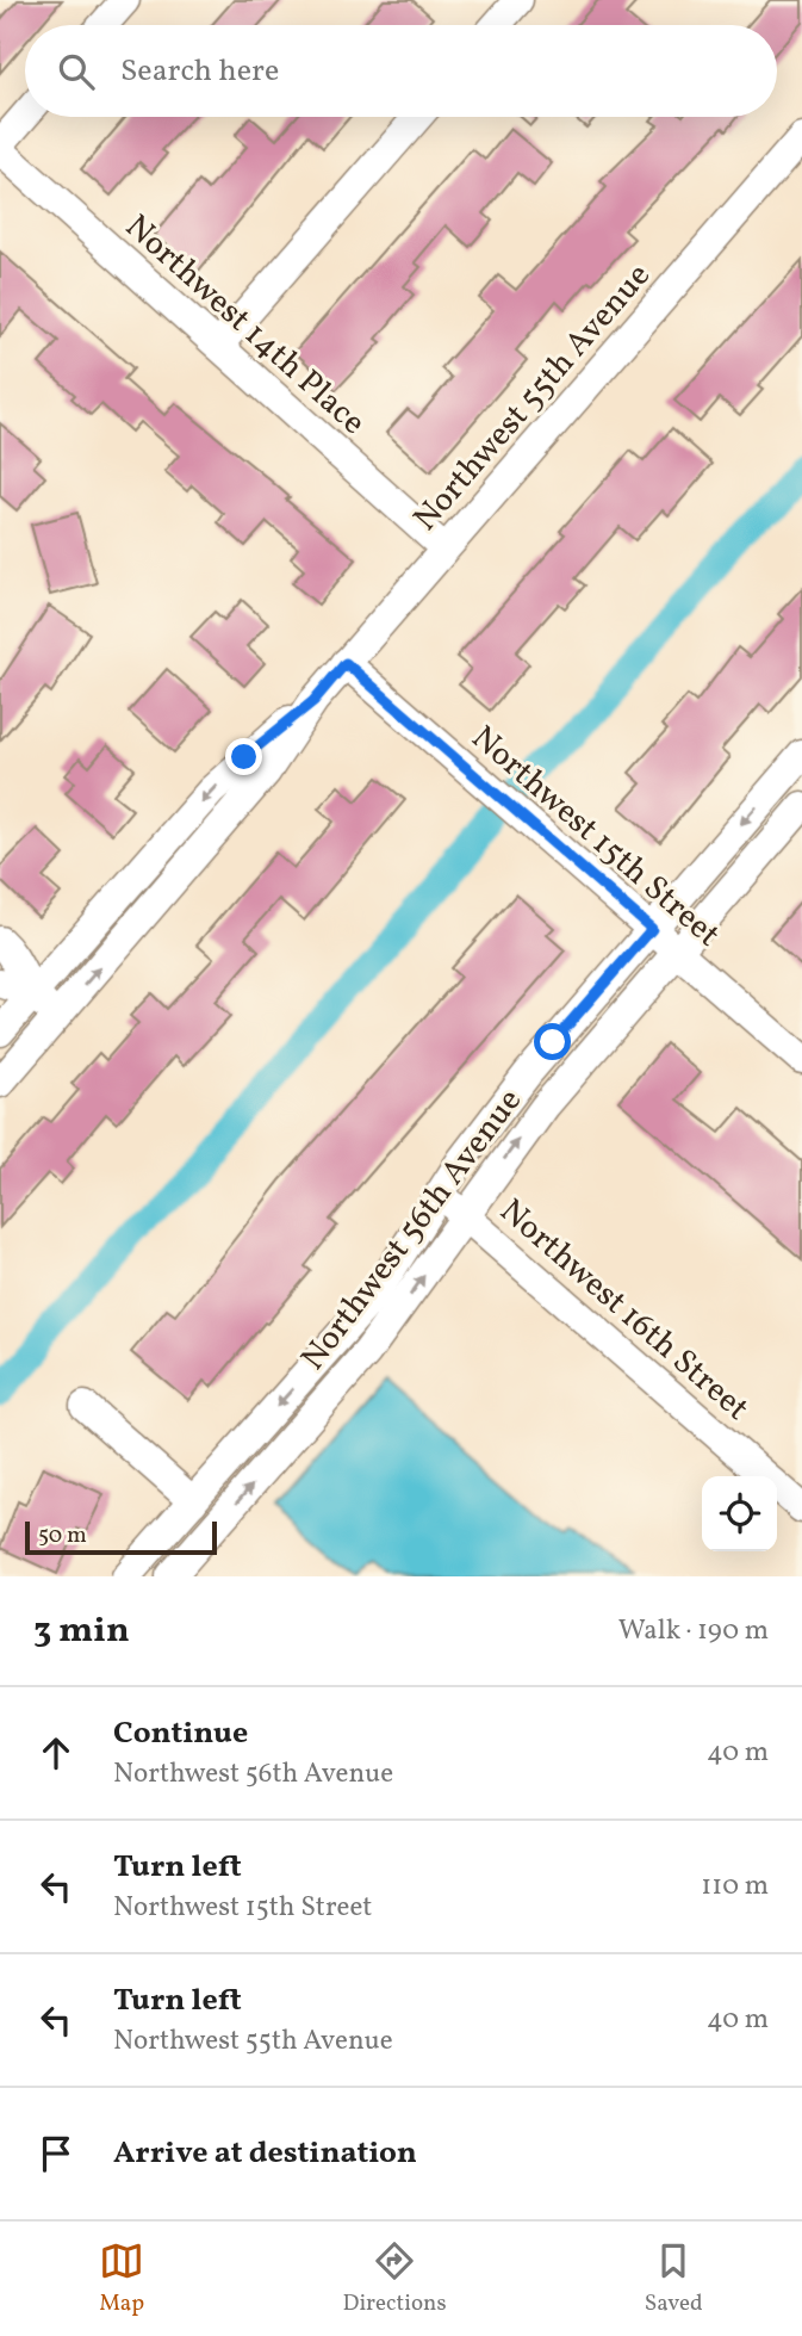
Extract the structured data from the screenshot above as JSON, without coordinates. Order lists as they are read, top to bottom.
{
  "streets": {
    "street": [
      "Northwest 14th Place",
      "Northwest 55th Avenue",
      "Northwest 15th Street",
      "Northwest 56th Avenue",
      "Northwest 16th Street"
    ]
  },
  "crossings": [
    ["Northwest 14th Place", "Northwest 55th Avenue"],
    ["Northwest 55th Avenue", "Northwest 15th Street"],
    ["Northwest 15th Street", "Northwest 56th Avenue"],
    ["Northwest 56th Avenue", "Northwest 16th Street"]
  ],
  "scale_bar": "50 m",
  "page": {
    "search": "Search here",
    "scale": "50 m",
    "heading": ["3 min", "Walk · 190 m"],
    "list": [
      ["Continue", "Northwest 56th Avenue", "40 m"],
      ["Turn left", "Northwest 15th Street", "110 m"],
      ["Turn left", "Northwest 55th Avenue", "40 m"],
      "Arrive at destination"
    ],
    "nav": ["Map", "Directions", "Saved"]
  }
}
